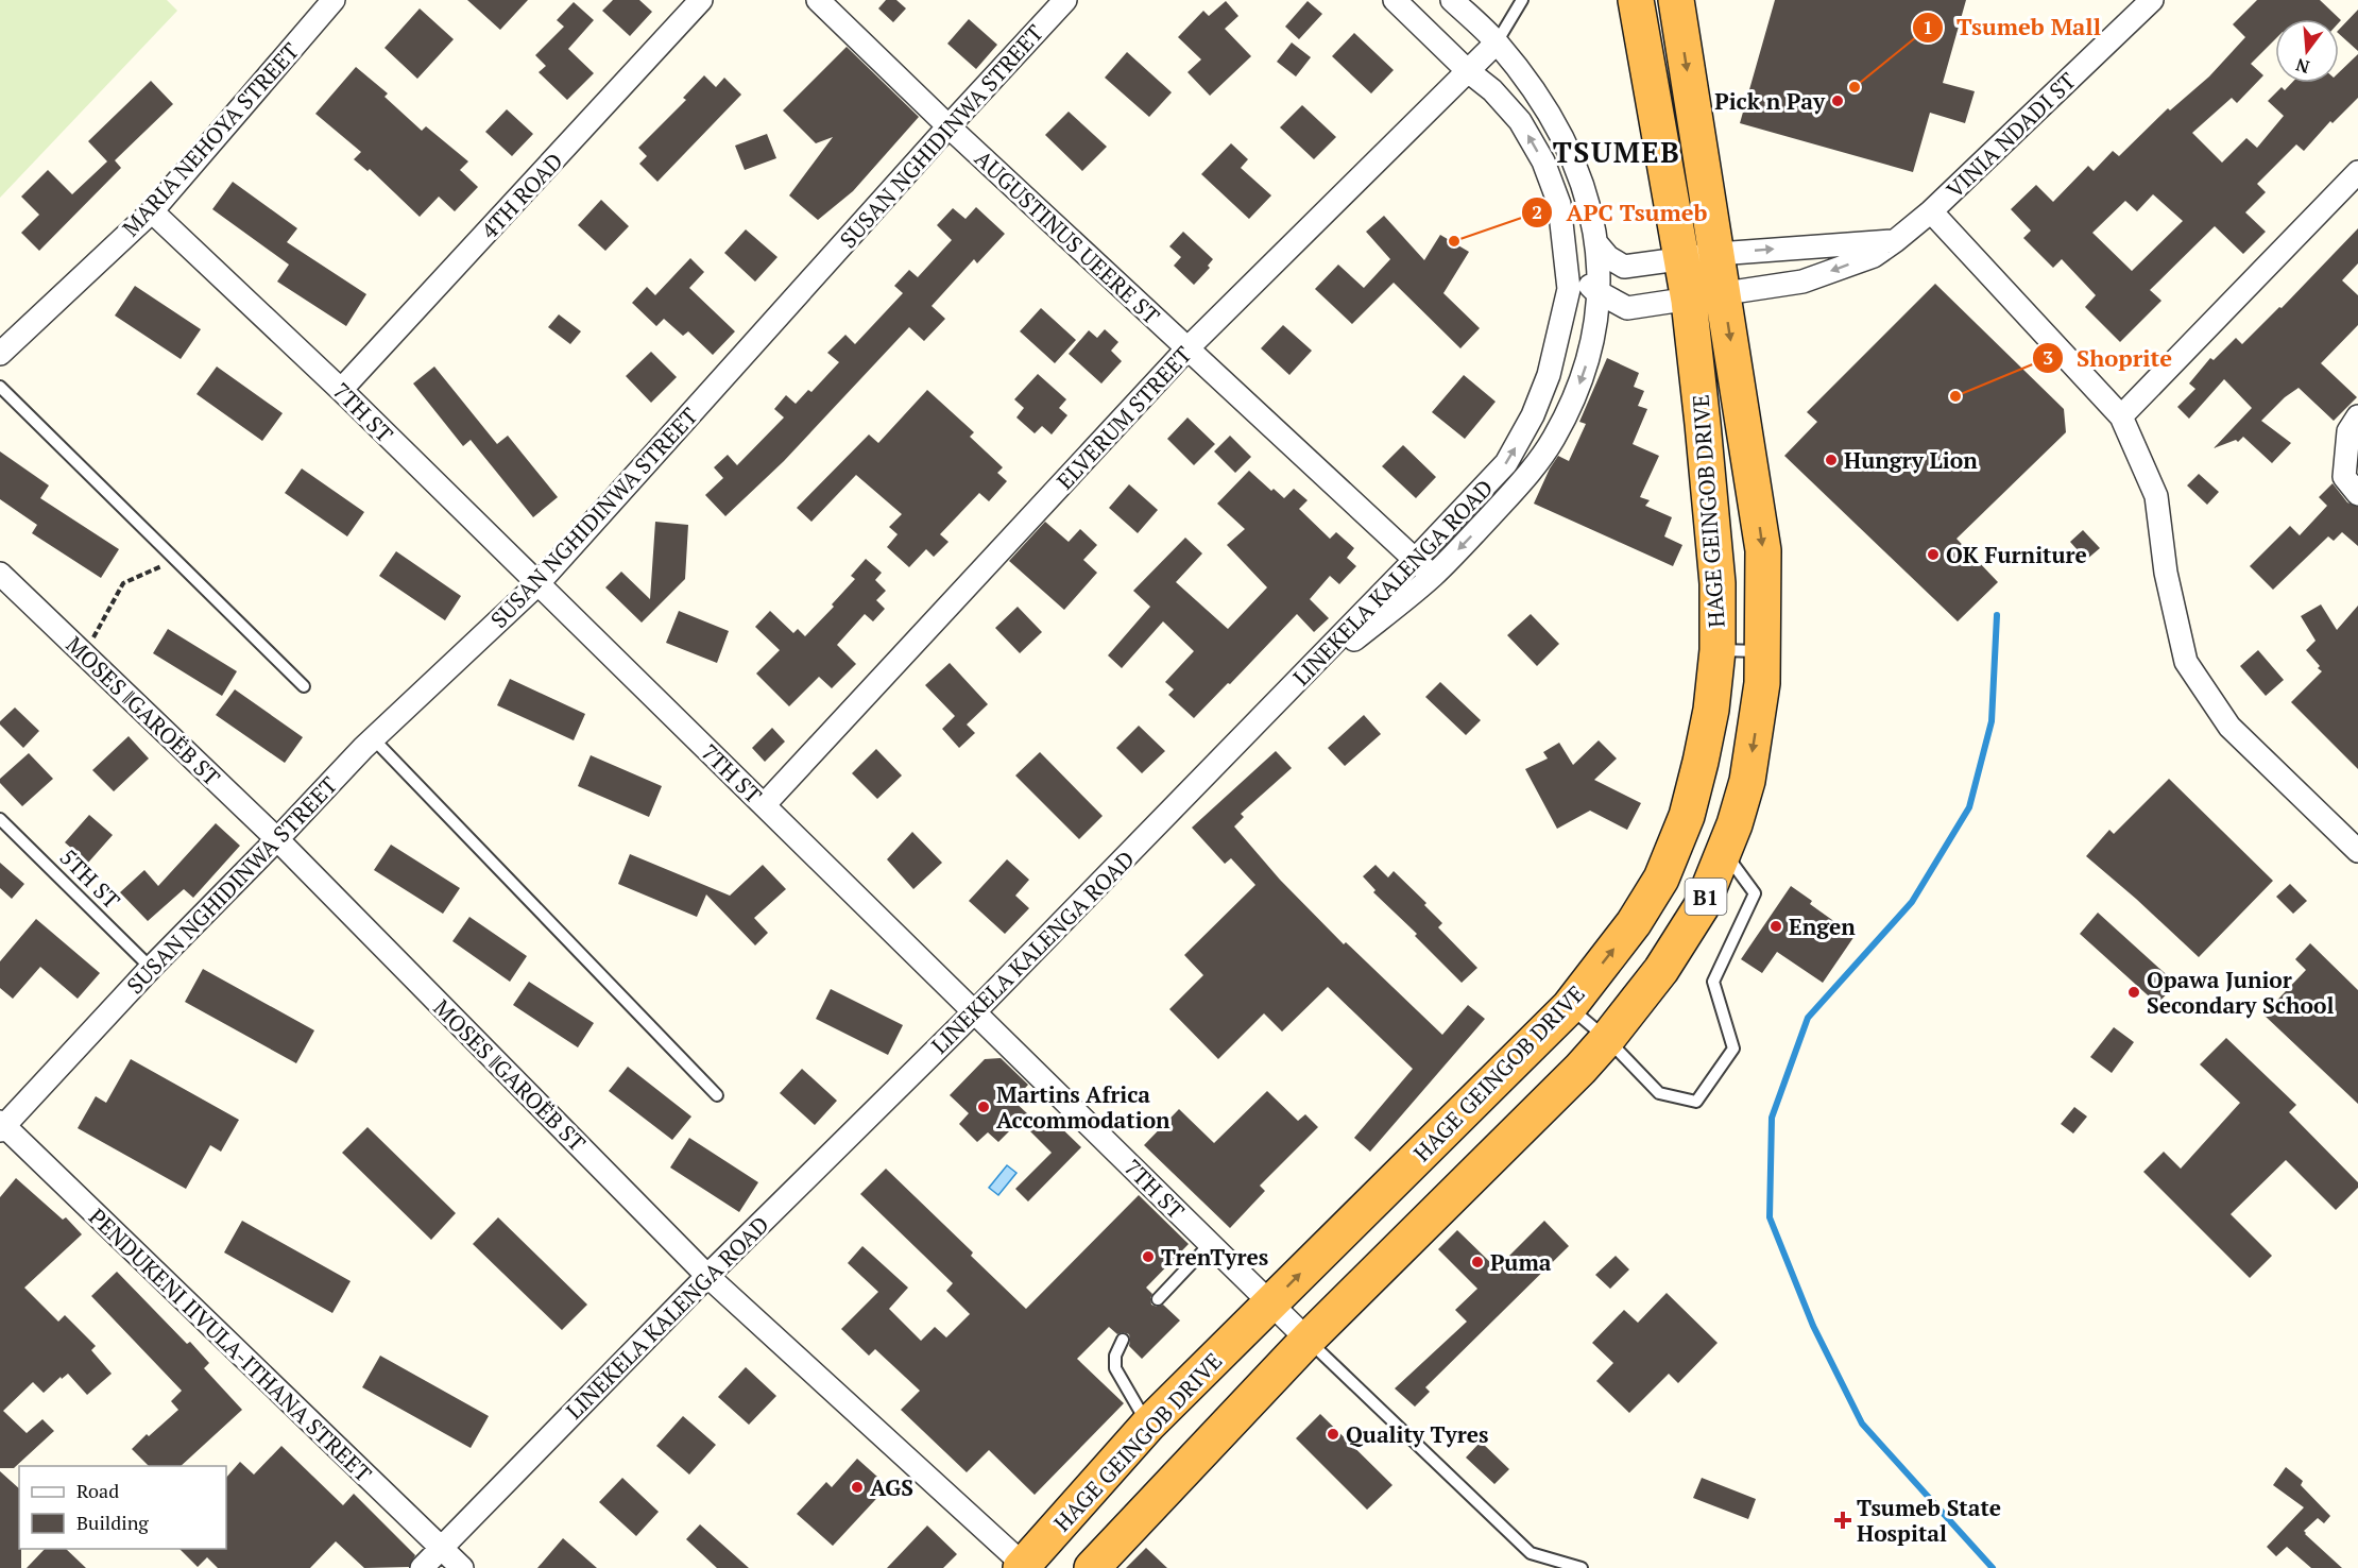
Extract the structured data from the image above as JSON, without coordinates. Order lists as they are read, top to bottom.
{
  "streets": {
    "highway": ["HAGE GEINGOB DRIVE", "B1"],
    "street": [
      "VINIA NDADI ST",
      "SUSAN NGHIDINWA STREET",
      "MARIA NEHOYA STREET",
      "4TH ROAD",
      "AUGUSTINUS UEERE ST",
      "7TH ST",
      "ELVERUM STREET",
      "LINEKELA KALENGA ROAD",
      "MOSES ǁGAROËB ST",
      "PENDUKENI IIVULA-ITHANA STREET"
    ],
    "lane": ["5TH ST"]
  },
  "crossings": [
    ["VINIA NDADI ST", "HAGE GEINGOB DRIVE"],
    ["SUSAN NGHIDINWA STREET", "AUGUSTINUS UEERE ST"],
    ["SUSAN NGHIDINWA STREET", "7TH ST"],
    ["SUSAN NGHIDINWA STREET", "MOSES ǁGAROËB ST"],
    ["SUSAN NGHIDINWA STREET", "5TH ST"],
    ["SUSAN NGHIDINWA STREET", "PENDUKENI IIVULA-ITHANA STREET"],
    ["MARIA NEHOYA STREET", "7TH ST"],
    ["4TH ROAD", "7TH ST"],
    ["AUGUSTINUS UEERE ST", "ELVERUM STREET"],
    ["AUGUSTINUS UEERE ST", "LINEKELA KALENGA ROAD"],
    ["7TH ST", "ELVERUM STREET"],
    ["7TH ST", "HAGE GEINGOB DRIVE"],
    ["7TH ST", "LINEKELA KALENGA ROAD"],
    ["HAGE GEINGOB DRIVE", "MOSES ǁGAROËB ST"],
    ["LINEKELA KALENGA ROAD", "MOSES ǁGAROËB ST"],
    ["LINEKELA KALENGA ROAD", "PENDUKENI IIVULA-ITHANA STREET"]
  ],
  "districts": ["TSUMEB"],
  "places": {
    "other": [
      "Tsumeb Mall",
      "Pick n Pay",
      "APC Tsumeb",
      "Shoprite",
      "Hungry Lion",
      "OK Furniture",
      "Engen",
      "Opawa Junior Secondary School",
      "Martins Africa Accommodation",
      "TrenTyres",
      "Puma",
      "Quality Tyres",
      "AGS"
    ],
    "health": ["Tsumeb State Hospital"]
  },
  "legend": ["Road", "Building"],
  "north": "bottom"
}
